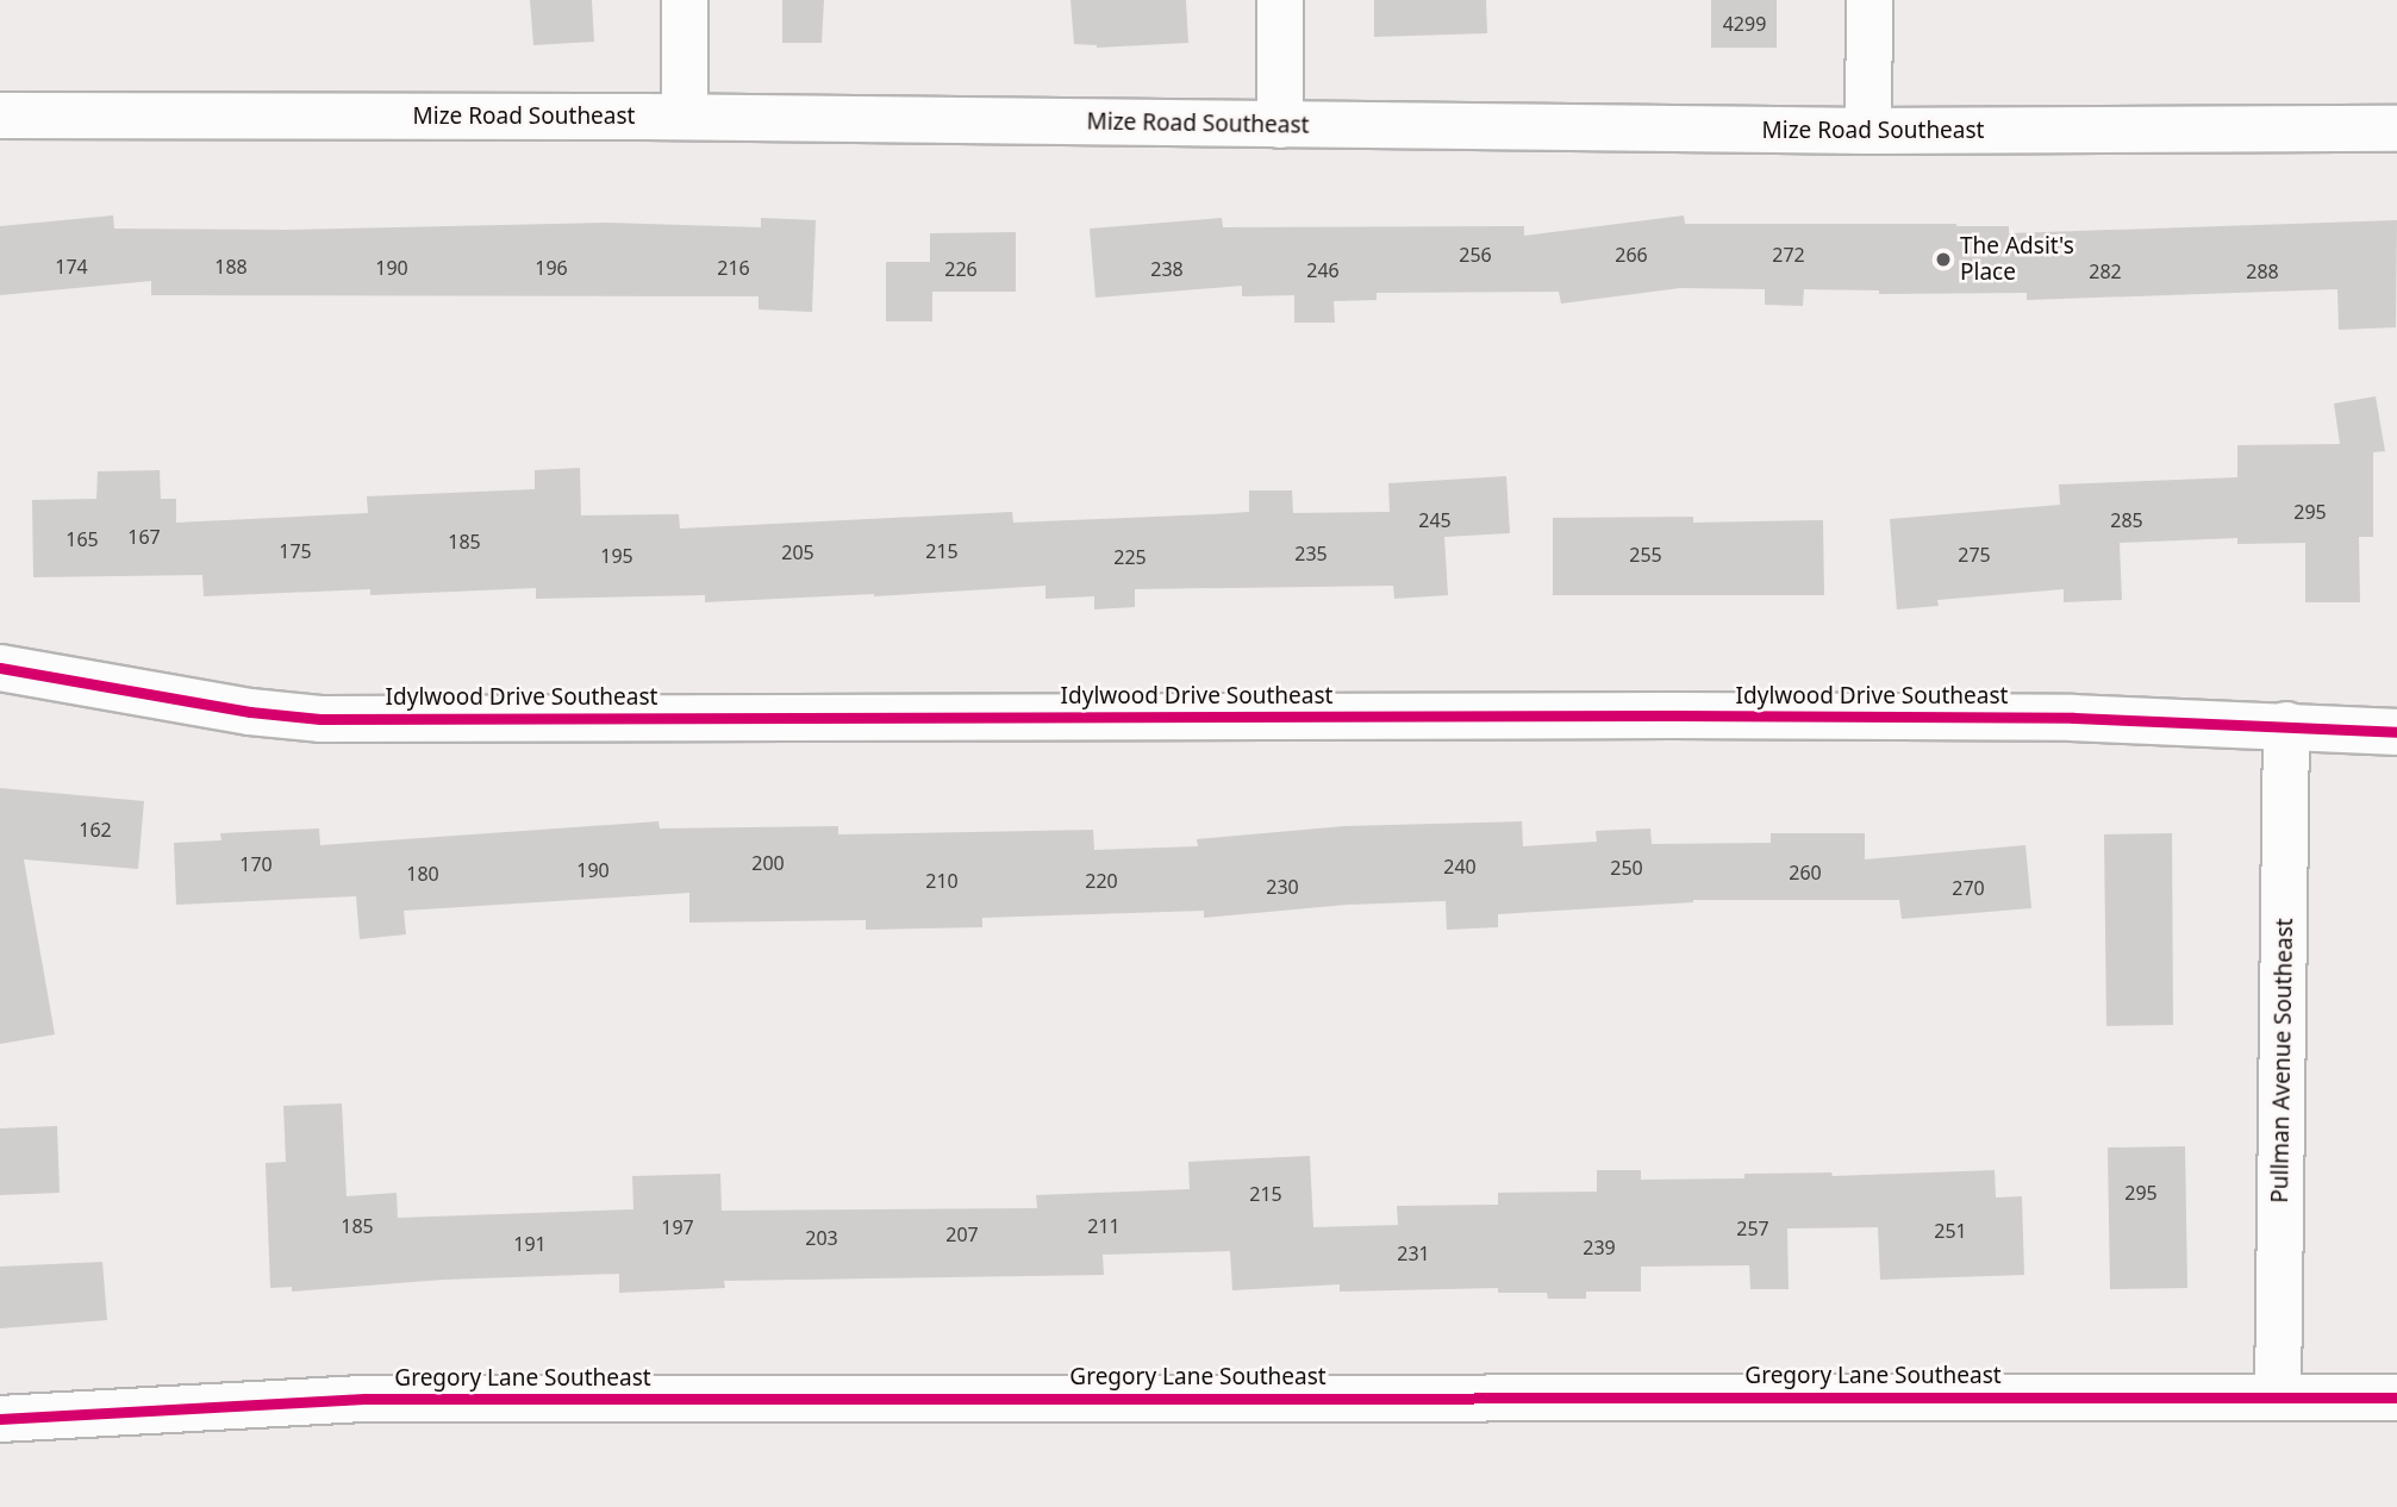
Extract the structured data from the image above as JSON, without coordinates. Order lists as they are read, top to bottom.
{
  "streets": {
    "street": [
      "Mize Road Southeast",
      "Idylwood Drive Southeast",
      "Pullman Avenue Southeast",
      "Gregory Lane Southeast"
    ]
  },
  "crossings": [
    ["Idylwood Drive Southeast", "Pullman Avenue Southeast"],
    ["Pullman Avenue Southeast", "Gregory Lane Southeast"]
  ],
  "places": ["The Adsit's Place"],
  "house_numbers": [
    "4299",
    "256",
    "266",
    "272",
    "174",
    "188",
    "190",
    "196",
    "216",
    "226",
    "238",
    "246",
    "282",
    "288",
    "295",
    "245",
    "285",
    "167",
    "165",
    "185",
    "175",
    "215",
    "205",
    "235",
    "255",
    "275",
    "195",
    "225",
    "162",
    "200",
    "170",
    "240",
    "250",
    "190",
    "260",
    "180",
    "210",
    "220",
    "230",
    "270",
    "295",
    "215",
    "185",
    "211",
    "197",
    "257",
    "251",
    "207",
    "203",
    "191",
    "239",
    "231"
  ]
}
